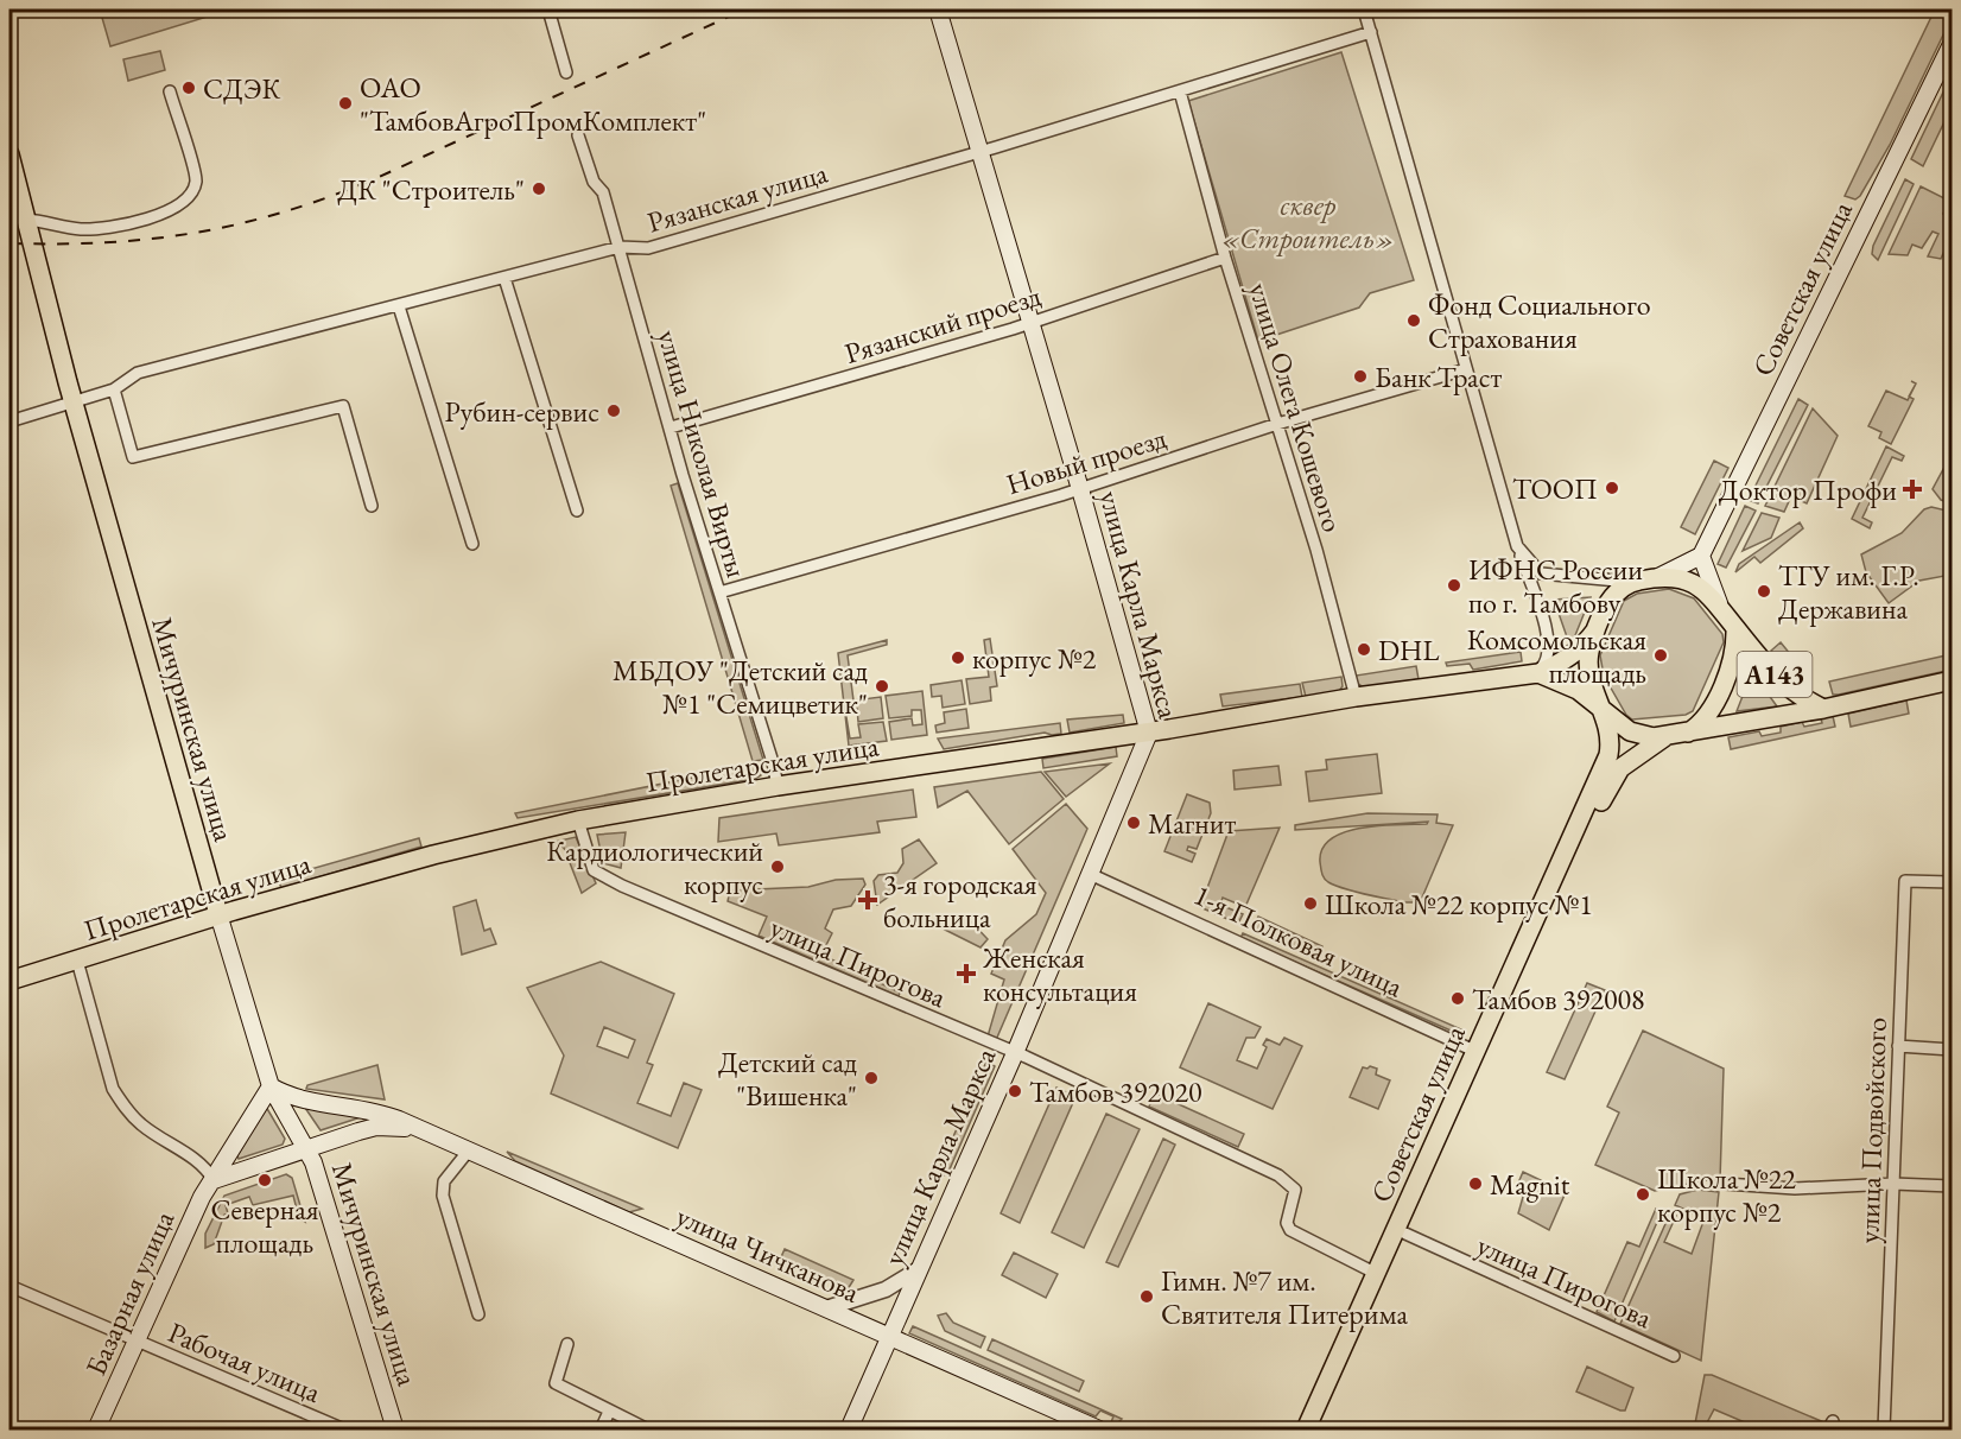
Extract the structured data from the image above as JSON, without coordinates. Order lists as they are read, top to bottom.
{
  "streets": {
    "main road": [
      "Советская улица",
      "улица Карла Маркса",
      "А143",
      "Мичуринская улица",
      "Пролетарская улица",
      "улица Чичканова",
      "Базарная улица"
    ],
    "street": [
      "Рязанская улица",
      "Рязанский проезд",
      "улица Олега Кошевого",
      "улица Николая Вирты",
      "Новый проезд",
      "1-я Полковая улица",
      "улица Пирогова",
      "улица Подвойского",
      "Рабочая улица"
    ]
  },
  "crossings": [
    ["Рязанская улица", "улица Олега Кошевого"],
    ["Рязанская улица", "улица Николая Вирты"],
    ["Рязанская улица", "улица Карла Маркса"],
    ["Рязанская улица", "Мичуринская улица"],
    ["Советская улица", "А143"],
    ["Советская улица", "1-я Полковая улица"],
    ["Советская улица", "улица Пирогова"],
    ["Рязанский проезд", "улица Олега Кошевого"],
    ["Рязанский проезд", "улица Николая Вирты"],
    ["Рязанский проезд", "улица Карла Маркса"],
    ["улица Олега Кошевого", "Новый проезд"],
    ["улица Олега Кошевого", "Пролетарская улица"],
    ["улица Николая Вирты", "Новый проезд"],
    ["улица Николая Вирты", "Пролетарская улица"],
    ["Новый проезд", "улица Карла Маркса"],
    ["улица Карла Маркса", "Пролетарская улица"],
    ["улица Карла Маркса", "1-я Полковая улица"],
    ["улица Карла Маркса", "улица Пирогова"],
    ["улица Карла Маркса", "улица Чичканова"],
    ["Мичуринская улица", "Пролетарская улица"],
    ["Мичуринская улица", "улица Чичканова"],
    ["Мичуринская улица", "Базарная улица"],
    ["Пролетарская улица", "улица Пирогова"],
    ["улица Чичканова", "Базарная улица"],
    ["Базарная улица", "Рабочая улица"]
  ],
  "parks": ["сквер «Строитель»"],
  "places": {
    "other": [
      "СДЭК",
      "ОАО \"ТамбовАгроПромКомплект\"",
      "ДК \"Строитель\"",
      "Фонд Социального Страхования",
      "Банк Траст",
      "Рубин-сервис",
      "ТООП",
      "ИФНС России по г. Тамбову",
      "ТГУ им. Г.Р. Державина",
      "DHL",
      "Комсомольская площадь",
      "корпус №2",
      "МБДОУ \"Детский сад №1 \"Семицветик\"",
      "Магнит",
      "Кардиологический корпус",
      "Школа №22 корпус №1",
      "Тамбов 392008",
      "Детский сад \"Вишенка\"",
      "Тамбов 392020",
      "Северная площадь",
      "Magnit",
      "Школа №22 корпус №2",
      "Гимн. №7 им. Святителя Питерима"
    ],
    "health": ["Доктор Профи", "3-я городская больница", "Женская консультация"]
  }
}
